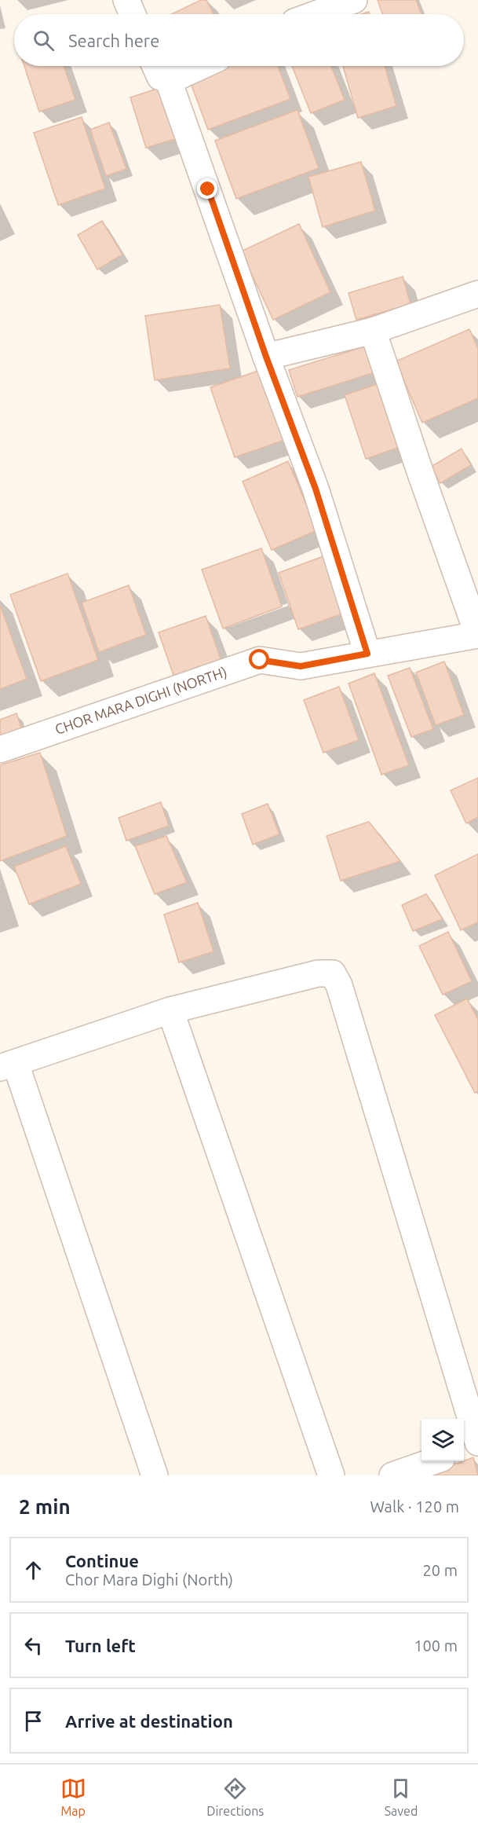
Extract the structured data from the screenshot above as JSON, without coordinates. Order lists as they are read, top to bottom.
{
  "streets": {
    "street": ["CHOR MARA DIGHI (NORTH)"]
  },
  "page": {
    "search": "Search here",
    "heading": ["2 min", "Walk · 120 m"],
    "list": [
      ["Continue", "Chor Mara Dighi (North)", "20 m"],
      ["Turn left", "100 m"],
      "Arrive at destination"
    ],
    "nav": ["Map", "Directions", "Saved"]
  }
}
